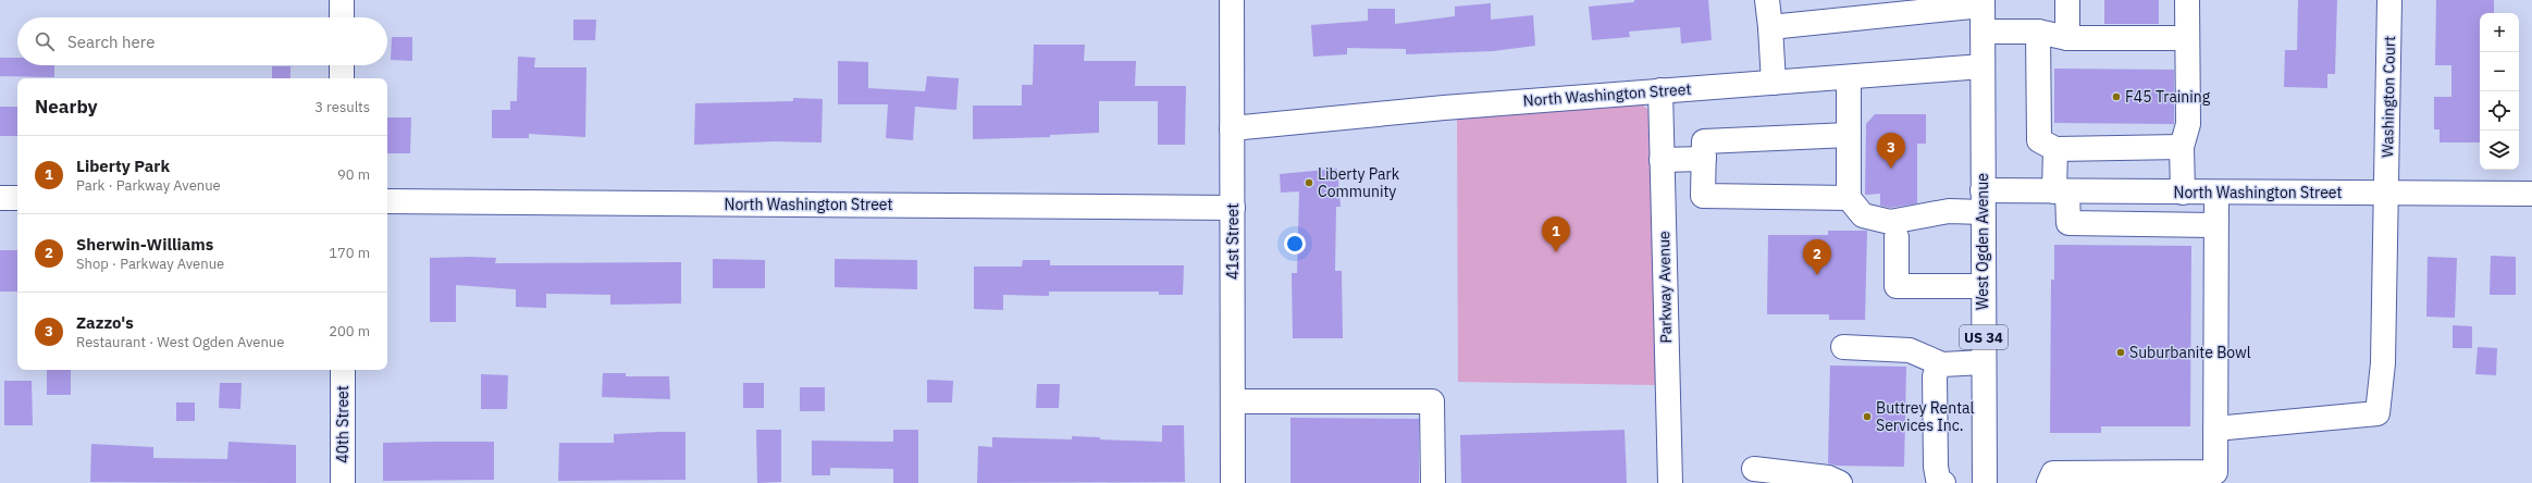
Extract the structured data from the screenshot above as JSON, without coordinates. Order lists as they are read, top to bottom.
{
  "streets": {
    "street": [
      "North Washington Street",
      "Washington Court",
      "41st Street",
      "West Ogden Avenue",
      "Parkway Avenue",
      "US 34",
      "40th Street"
    ]
  },
  "crossings": [
    ["North Washington Street", "Washington Court"],
    ["North Washington Street", "41st Street"],
    ["North Washington Street", "West Ogden Avenue"],
    ["North Washington Street", "Parkway Avenue"]
  ],
  "places": [
    "F45 Training",
    "Liberty Park Community",
    "Suburbanite Bowl",
    "Buttrey Rental Services Inc."
  ],
  "page": {
    "map_buttons": ["+", "−"],
    "search": "Search here",
    "heading": ["Nearby", "3 results"],
    "pins": ["3", "1", "2"],
    "list": [
      {
        "mark": "1",
        "name": "Liberty Park",
        "note": "Park · Parkway Avenue",
        "value": "90 m"
      },
      {
        "mark": "2",
        "name": "Sherwin-Williams",
        "note": "Shop · Parkway Avenue",
        "value": "170 m"
      },
      {
        "mark": "3",
        "name": "Zazzo's",
        "note": "Restaurant · West Ogden Avenue",
        "value": "200 m"
      }
    ]
  }
}
